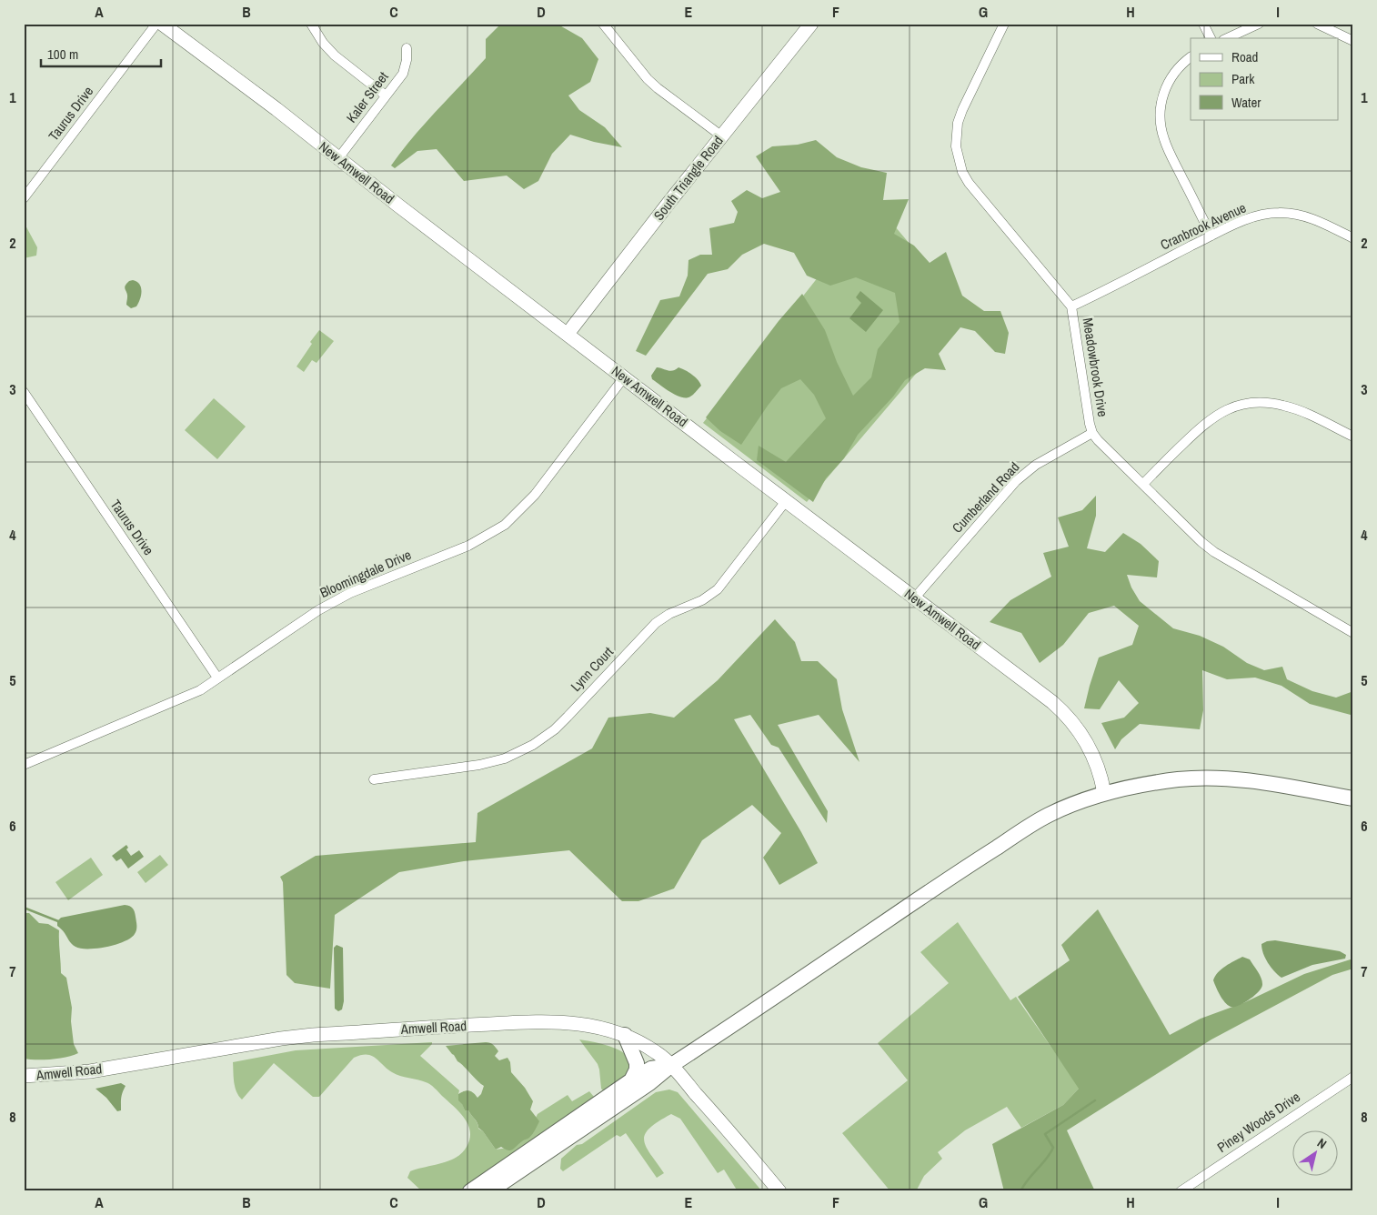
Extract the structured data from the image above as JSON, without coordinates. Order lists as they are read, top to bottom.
{
  "streets": {
    "street": [
      "Kaler Street",
      "Taurus Drive",
      "New Amwell Road",
      "South Triangle Road",
      "Cranbrook Avenue",
      "Meadowbrook Drive",
      "Cumberland Road",
      "Bloomingdale Drive",
      "Lynn Court",
      "Amwell Road",
      "Piney Woods Drive"
    ]
  },
  "crossings": [
    ["Kaler Street", "New Amwell Road"],
    ["Taurus Drive", "Bloomingdale Drive"],
    ["New Amwell Road", "South Triangle Road"],
    ["New Amwell Road", "Cumberland Road"],
    ["New Amwell Road", "Bloomingdale Drive"],
    ["New Amwell Road", "Lynn Court"],
    ["Cranbrook Avenue", "Meadowbrook Drive"],
    ["Meadowbrook Drive", "Cumberland Road"]
  ],
  "legend": ["Road", "Park", "Water"],
  "scale_bar": "100 m",
  "north": "top right",
  "grid": {
    "columns": [
      "A",
      "B",
      "C",
      "D",
      "E",
      "F",
      "G",
      "H",
      "I"
    ],
    "rows": [
      "1",
      "2",
      "3",
      "4",
      "5",
      "6",
      "7",
      "8"
    ]
  }
}
